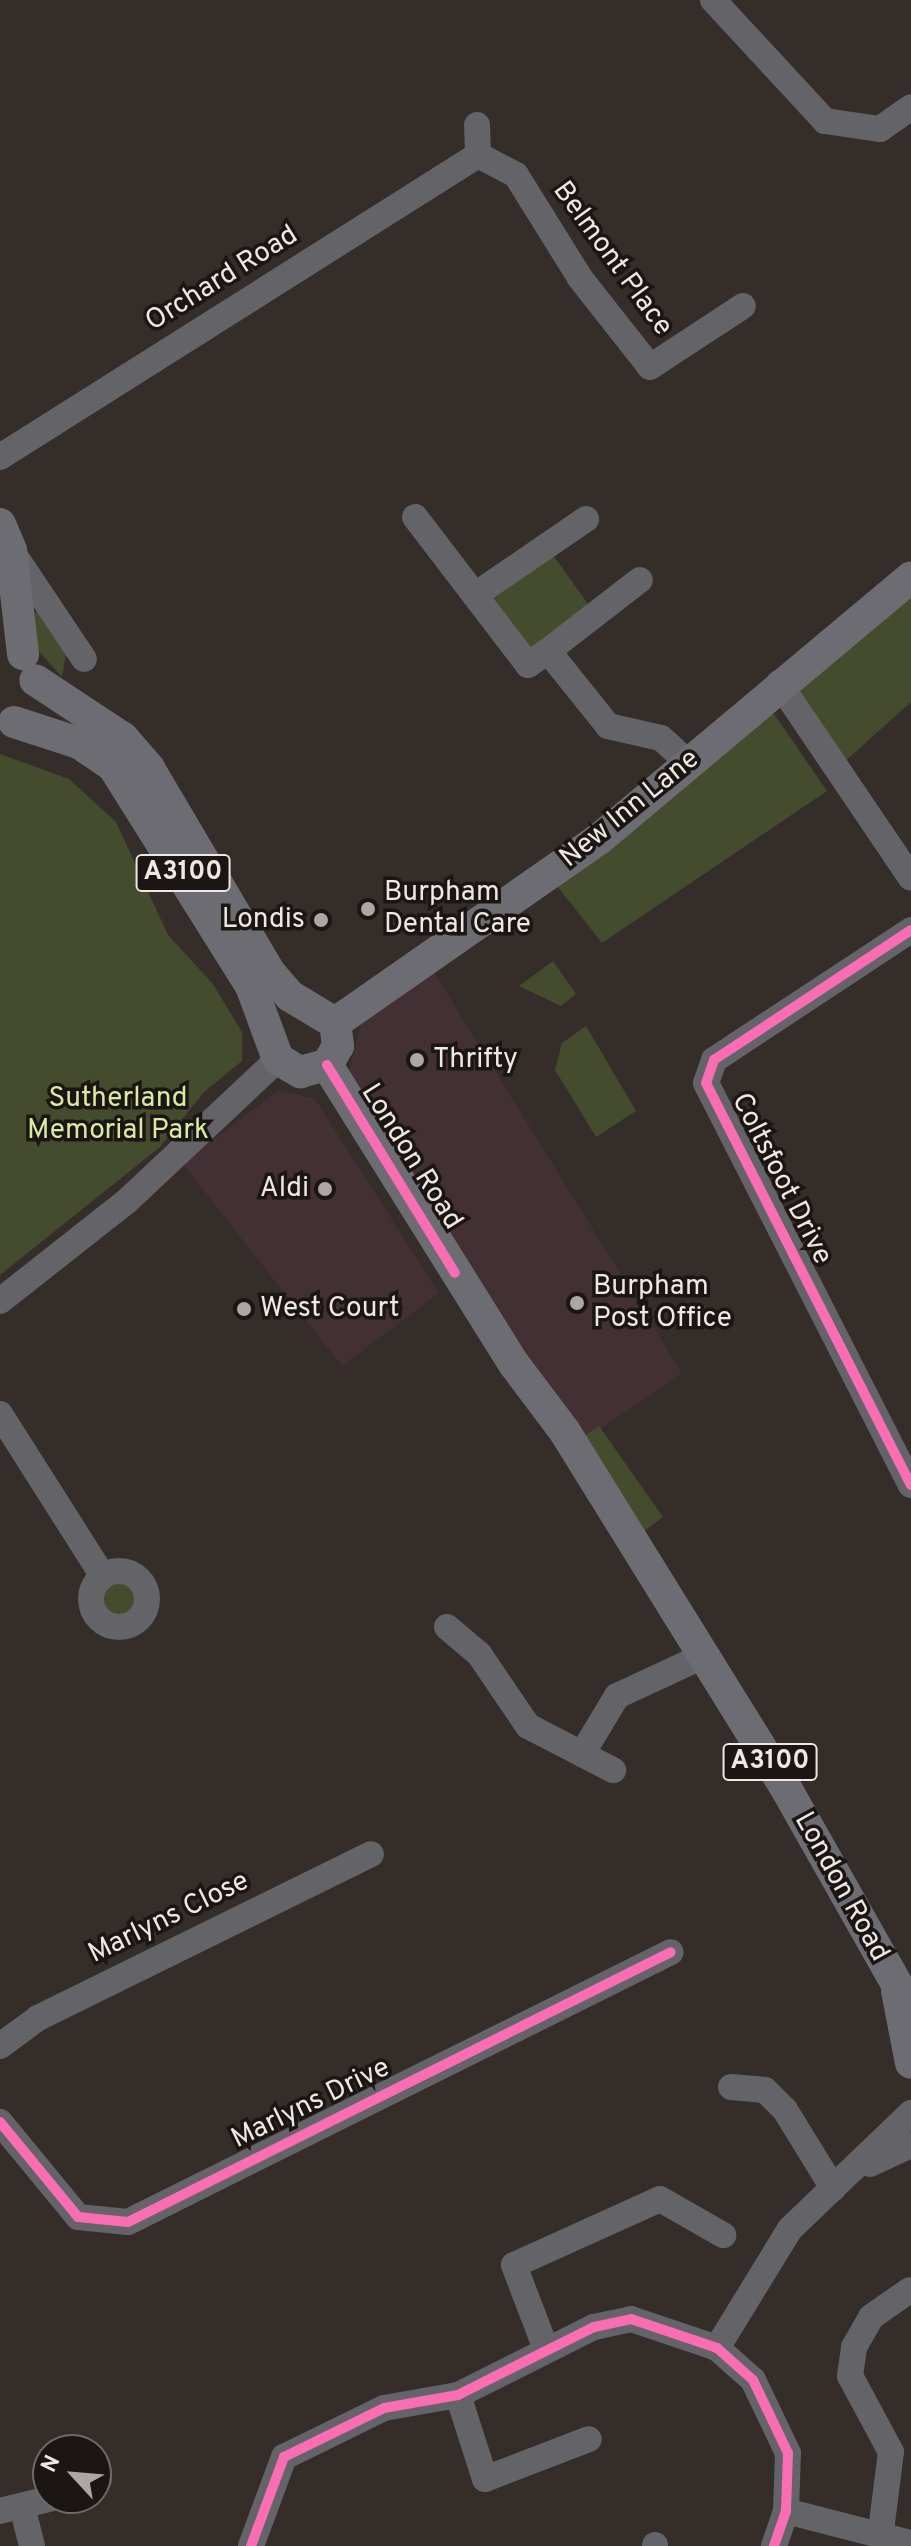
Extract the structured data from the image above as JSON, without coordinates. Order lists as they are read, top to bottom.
{
  "streets": {
    "main road": ["New Inn Lane", "A3100", "London Road"],
    "street": [
      "Belmont Place",
      "Orchard Road",
      "Coltsfoot Drive",
      "Marlyns Close",
      "Marlyns Drive"
    ]
  },
  "crossings": [
    ["Belmont Place", "Orchard Road"],
    ["New Inn Lane", "A3100"],
    ["New Inn Lane", "London Road"],
    ["A3100", "London Road"]
  ],
  "parks": ["Sutherland Memorial Park"],
  "places": [
    "Burpham Dental Care",
    "Londis",
    "Thrifty",
    "Aldi",
    "Burpham Post Office",
    "West Court"
  ],
  "north": "top left"
}
